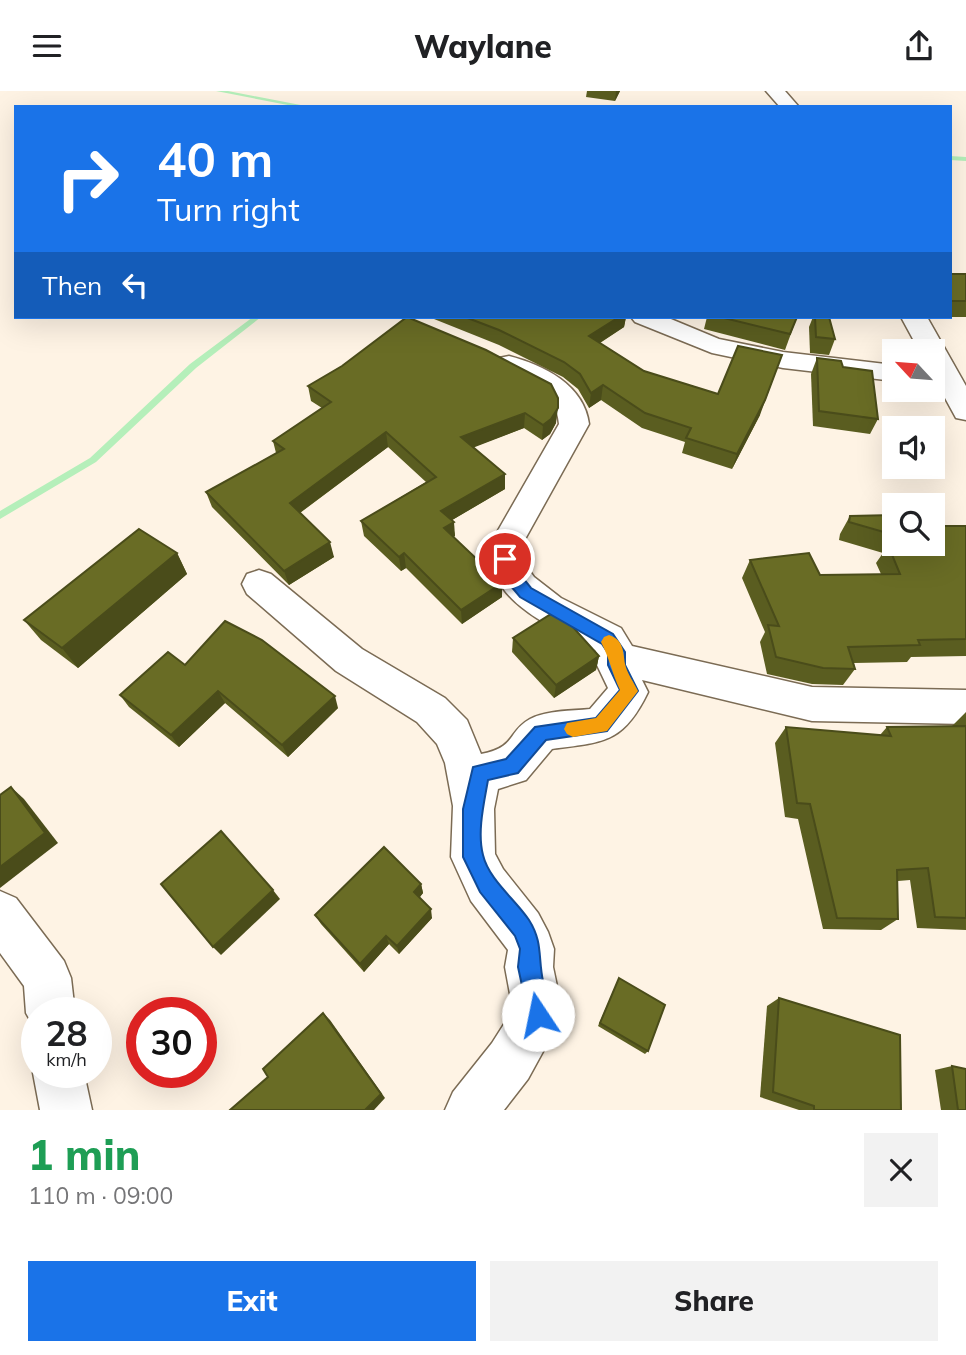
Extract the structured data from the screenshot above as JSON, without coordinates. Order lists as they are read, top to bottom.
{
  "north": "top left",
  "page": {
    "header": "Waylane",
    "turn": ["40 m", "Turn right"],
    "then": "Then",
    "speed": "28 km/h",
    "limit": "30",
    "heading": ["1 min", "110 m · 09:00"],
    "buttons": ["Exit", "Share"]
  }
}
